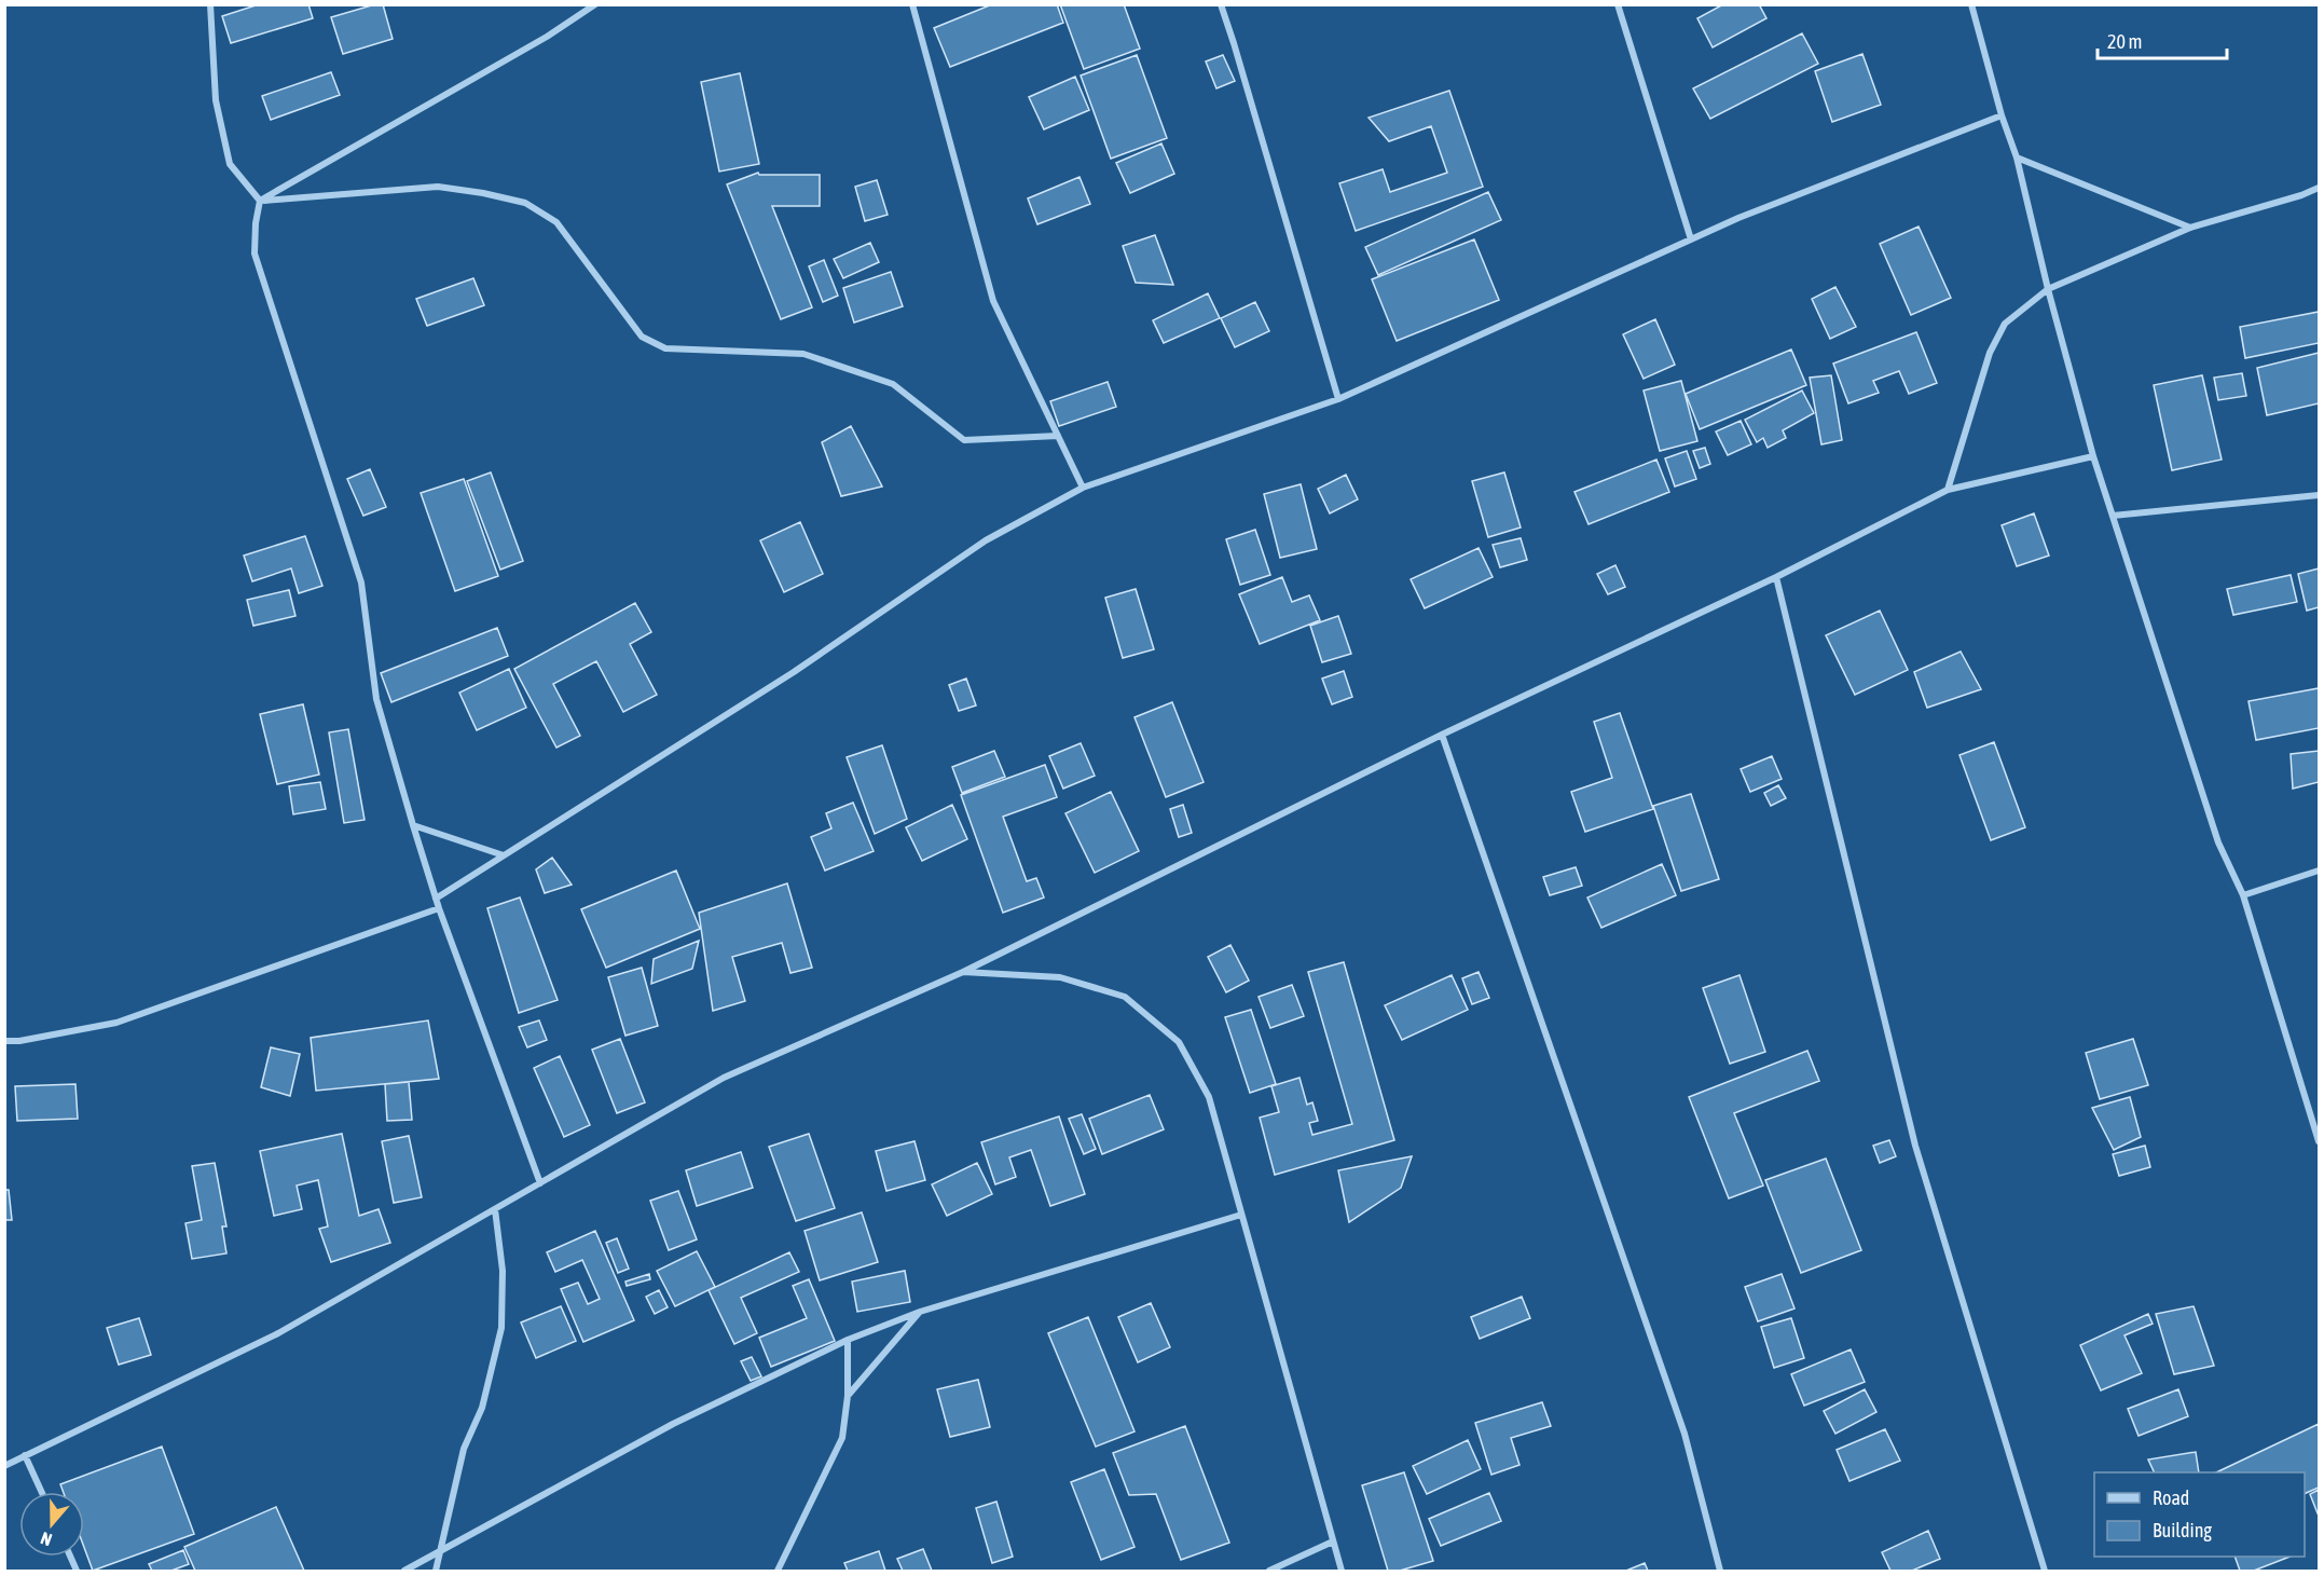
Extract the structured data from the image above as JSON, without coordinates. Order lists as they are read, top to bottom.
{
  "legend": ["Road", "Building"],
  "scale_bar": "20 m",
  "north": "bottom"
}
